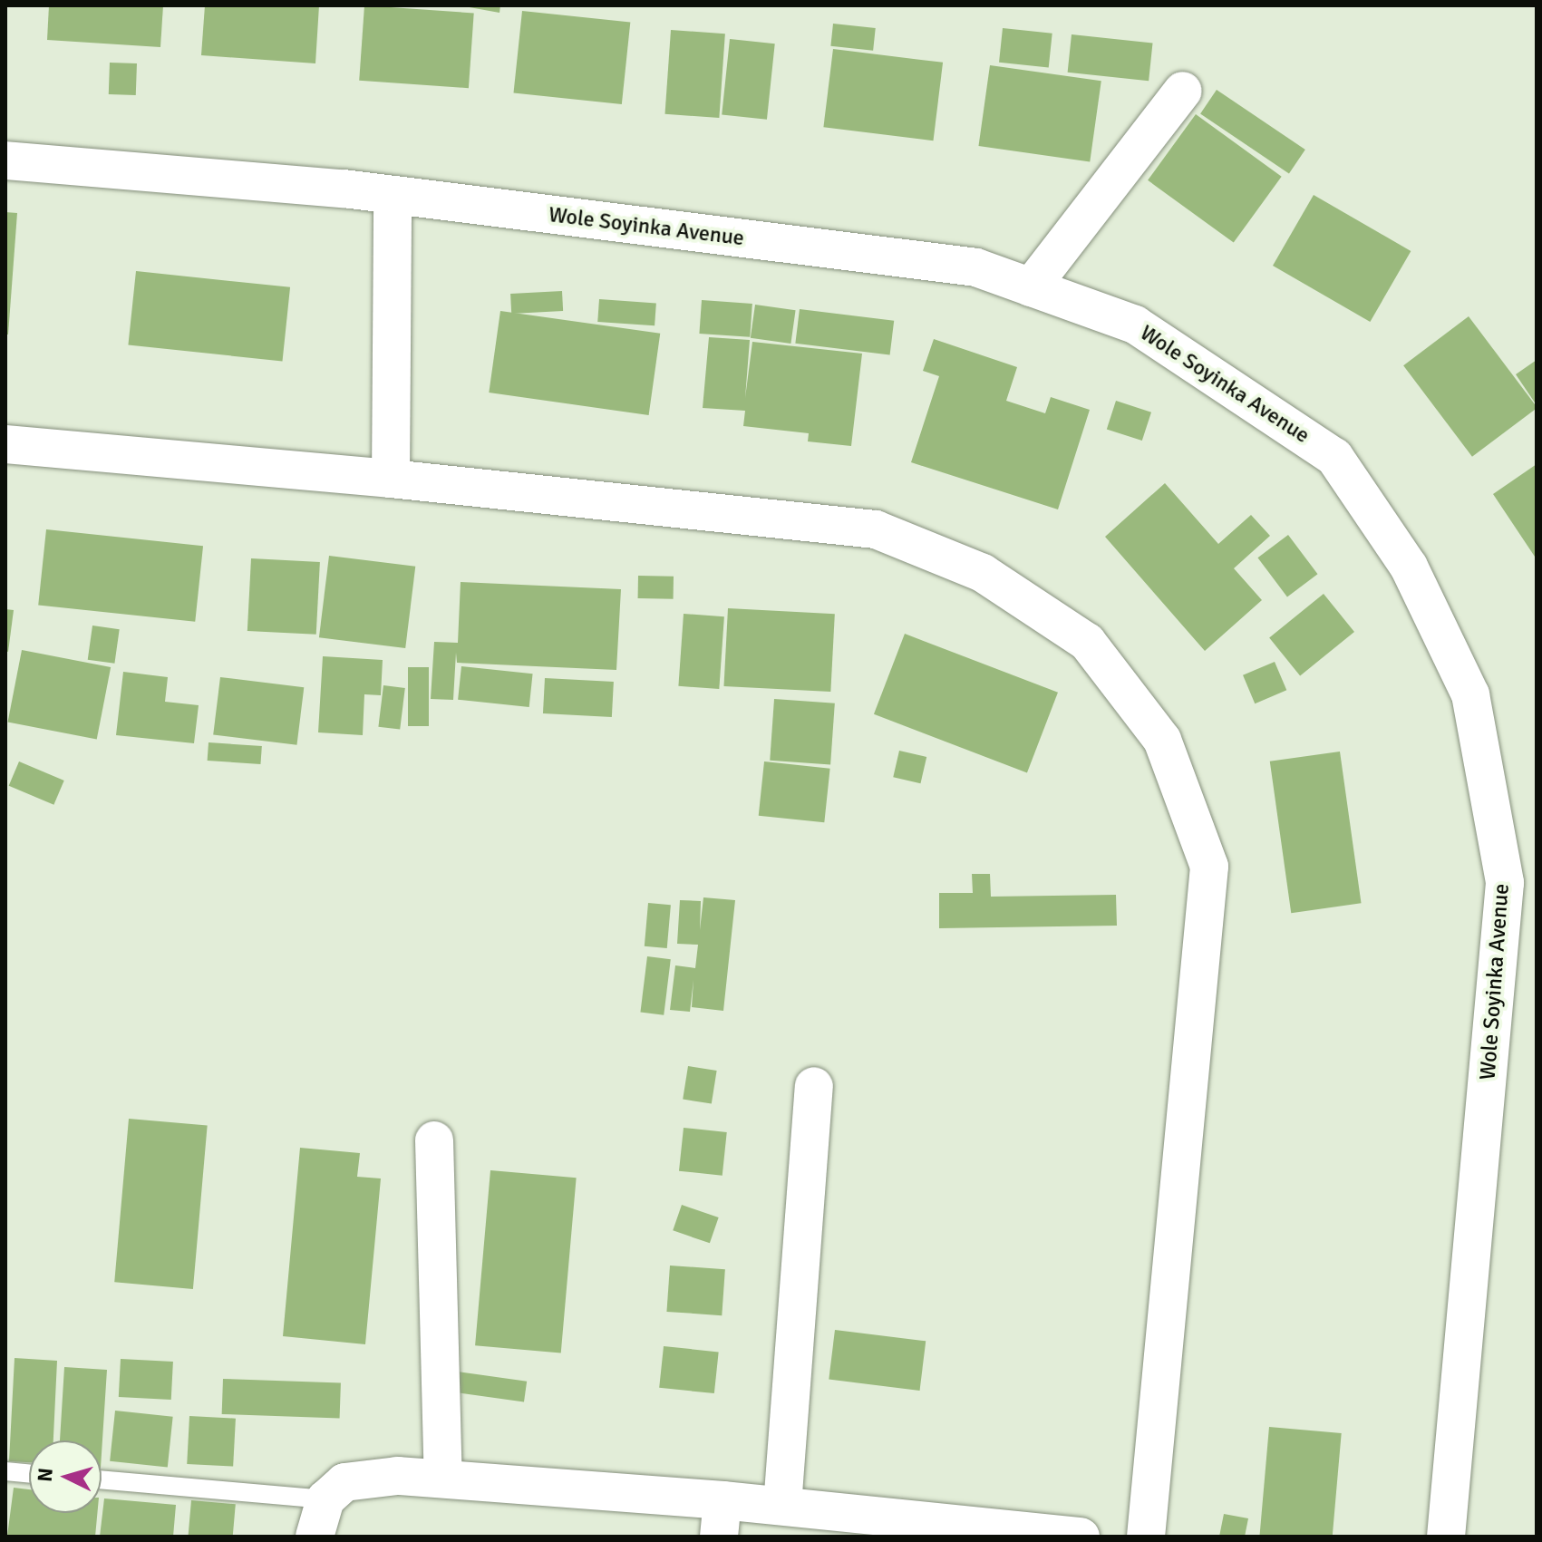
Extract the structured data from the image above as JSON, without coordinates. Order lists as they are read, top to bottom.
{
  "streets": {
    "street": ["Wole Soyinka Avenue"]
  },
  "north": "left"
}
